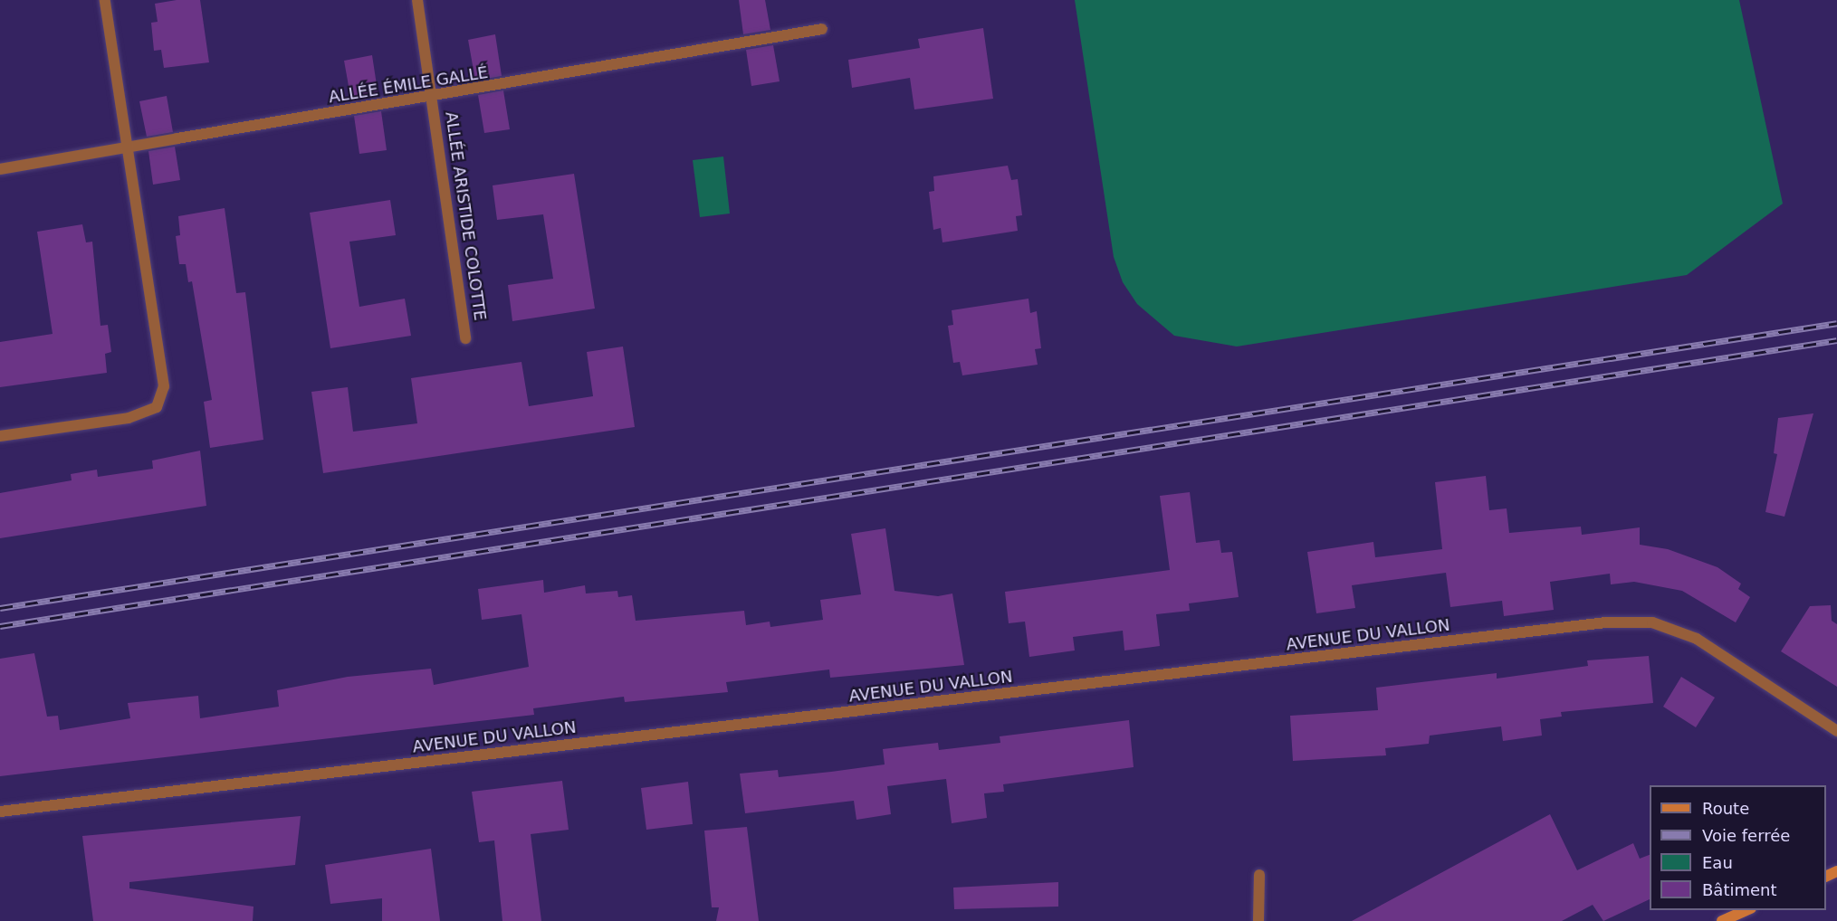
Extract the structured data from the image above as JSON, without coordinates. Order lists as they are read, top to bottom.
{
  "streets": {
    "street": ["ALLÉE ÉMILE GALLÉ", "ALLÉE ARISTIDE COLOTTE", "AVENUE DU VALLON"]
  },
  "crossings": [
    ["ALLÉE ÉMILE GALLÉ", "ALLÉE ARISTIDE COLOTTE"]
  ],
  "legend": [
    "Route",
    "Voie ferrée",
    "Eau",
    "Bâtiment"
  ]
}
